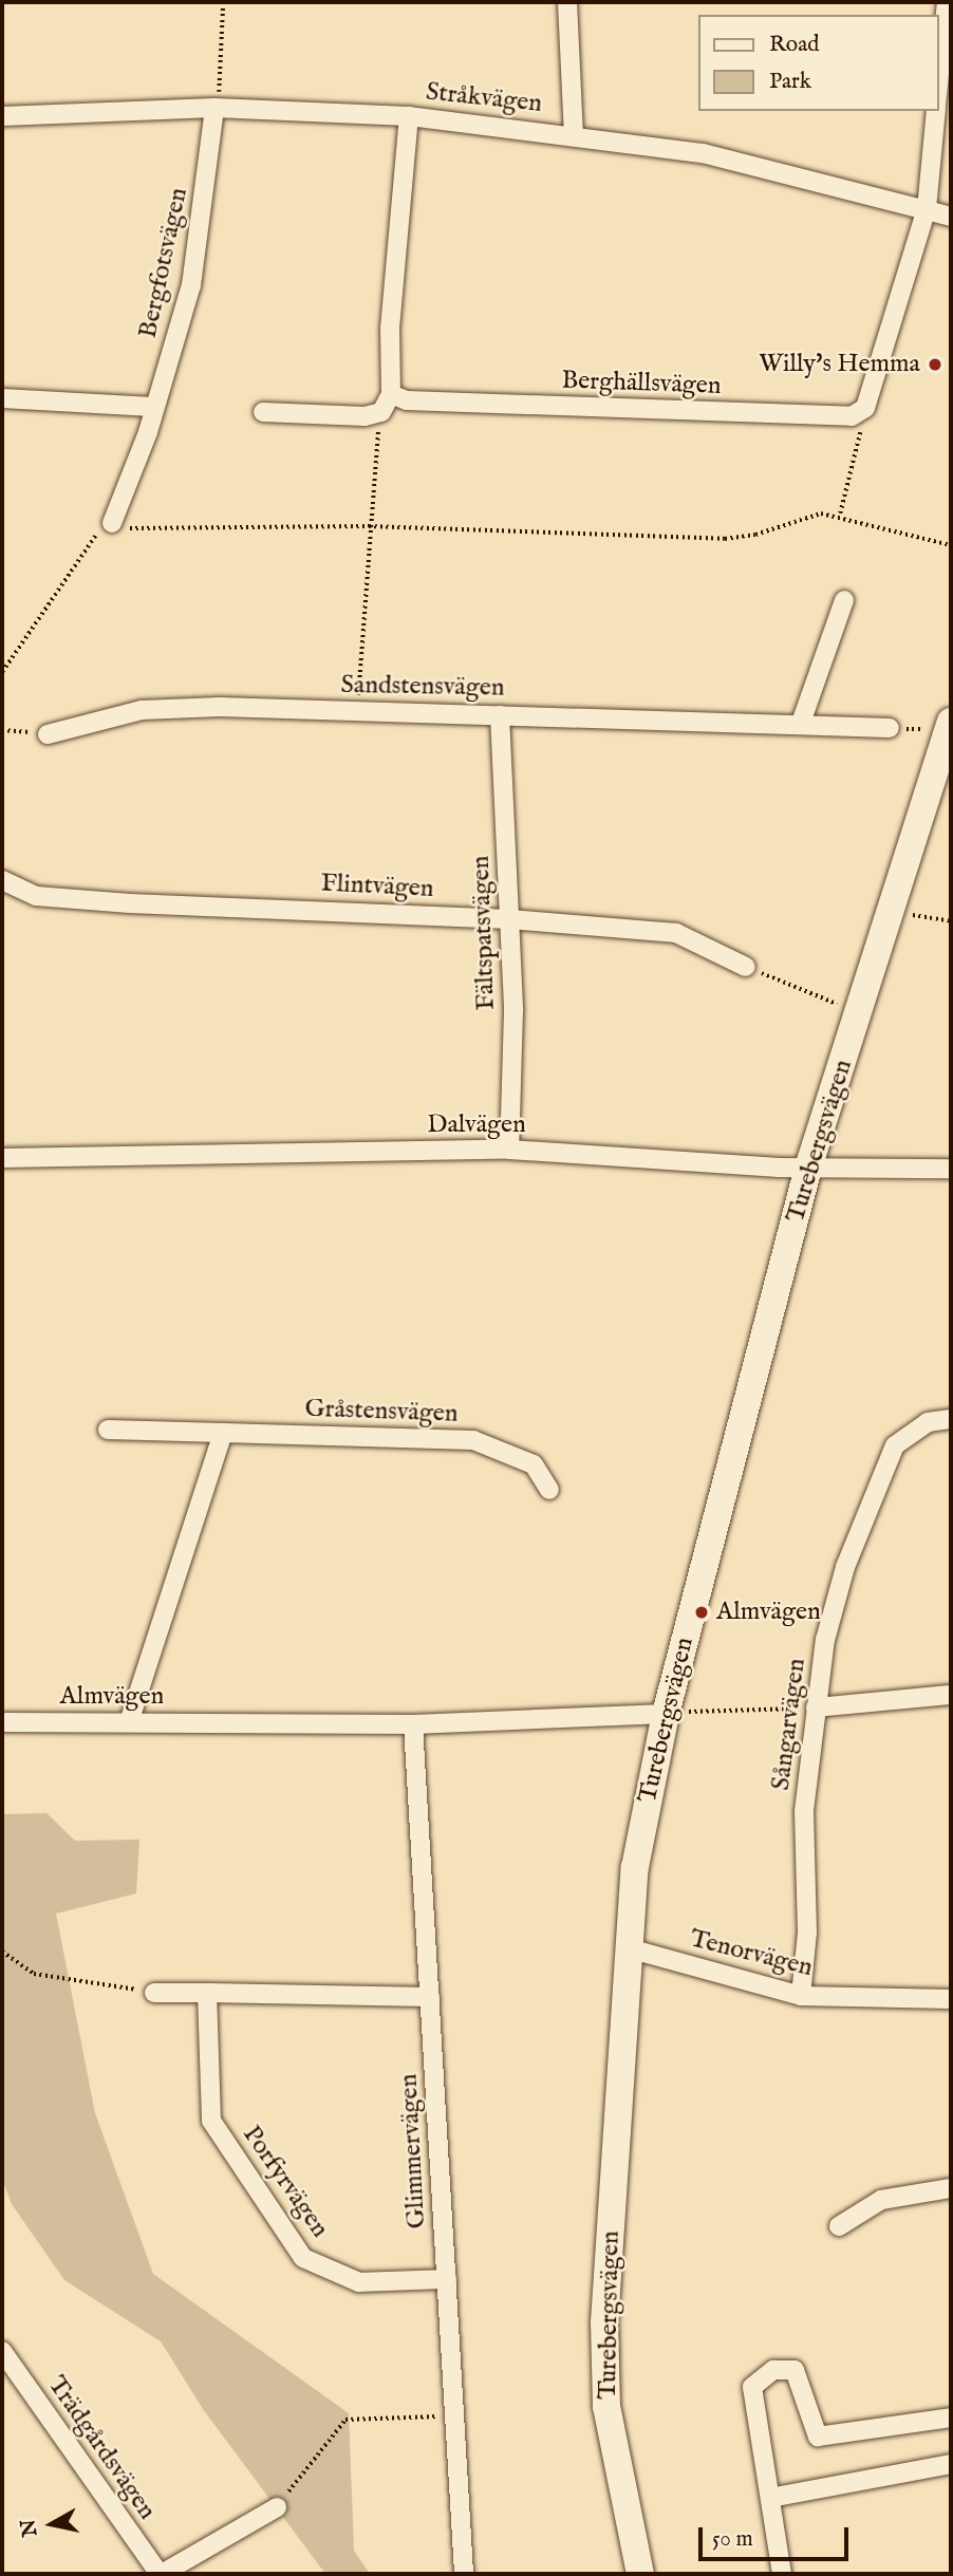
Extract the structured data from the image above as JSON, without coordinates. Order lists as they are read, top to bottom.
{
  "streets": {
    "street": [
      "Stråkvägen",
      "Bergfotsvägen",
      "Berghällsvägen",
      "Sandstensvägen",
      "Flintvägen",
      "Fältspatsvägen",
      "Dalvägen",
      "Turebergsvägen",
      "Gråstensvägen",
      "Almvägen",
      "Sångarvägen",
      "Tenorvägen",
      "Glimmervägen",
      "Porfyrvägen",
      "Trädgårdsvägen"
    ]
  },
  "crossings": [
    ["Stråkvägen", "Bergfotsvägen"],
    ["Sandstensvägen", "Fältspatsvägen"],
    ["Flintvägen", "Fältspatsvägen"],
    ["Fältspatsvägen", "Dalvägen"],
    ["Dalvägen", "Turebergsvägen"],
    ["Turebergsvägen", "Almvägen"],
    ["Turebergsvägen", "Tenorvägen"],
    ["Almvägen", "Glimmervägen"],
    ["Sångarvägen", "Tenorvägen"],
    ["Glimmervägen", "Porfyrvägen"]
  ],
  "places": ["Willy's Hemma", "Almvägen"],
  "legend": ["Road", "Park"],
  "scale_bar": "50 m",
  "north": "left"
}
